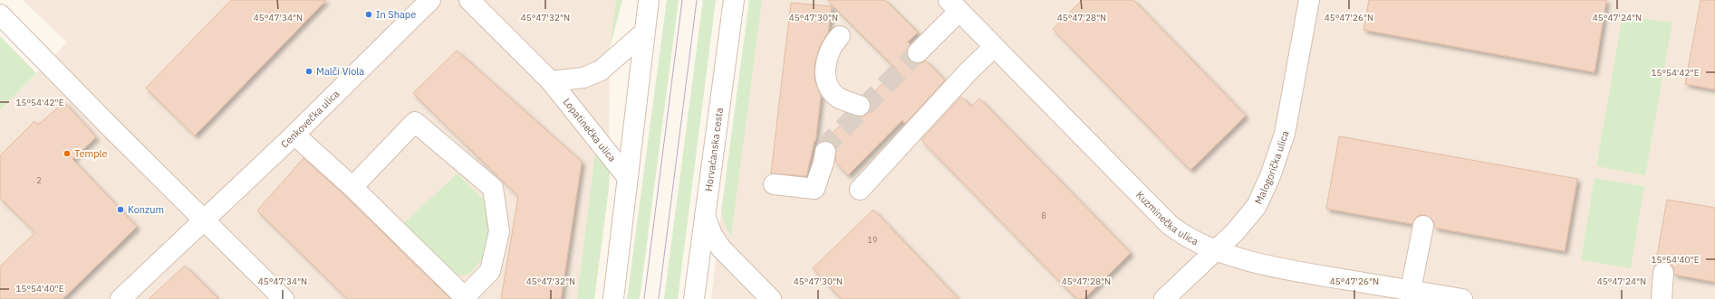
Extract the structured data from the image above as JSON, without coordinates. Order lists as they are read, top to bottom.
{
  "streets": {
    "street": [
      "Cenkovečka ulica",
      "Lopatinečka ulica",
      "Horvaćanska cesta",
      "Malogorička ulica",
      "Kuzminečka ulica"
    ]
  },
  "crossings": [
    ["Malogorička ulica", "Kuzminečka ulica"]
  ],
  "places": [
    "In Shape",
    "Malči Viola",
    "Temple",
    "Konzum"
  ],
  "house_numbers": ["2", "8", "19"],
  "coordinates": [
    "45°47'34\"N",
    "45°47'32\"N",
    "45°47'30\"N",
    "45°47'28\"N",
    "45°47'26\"N",
    "45°47'24\"N",
    "15°54'42\"E",
    "15°54'40\"E"
  ]
}
